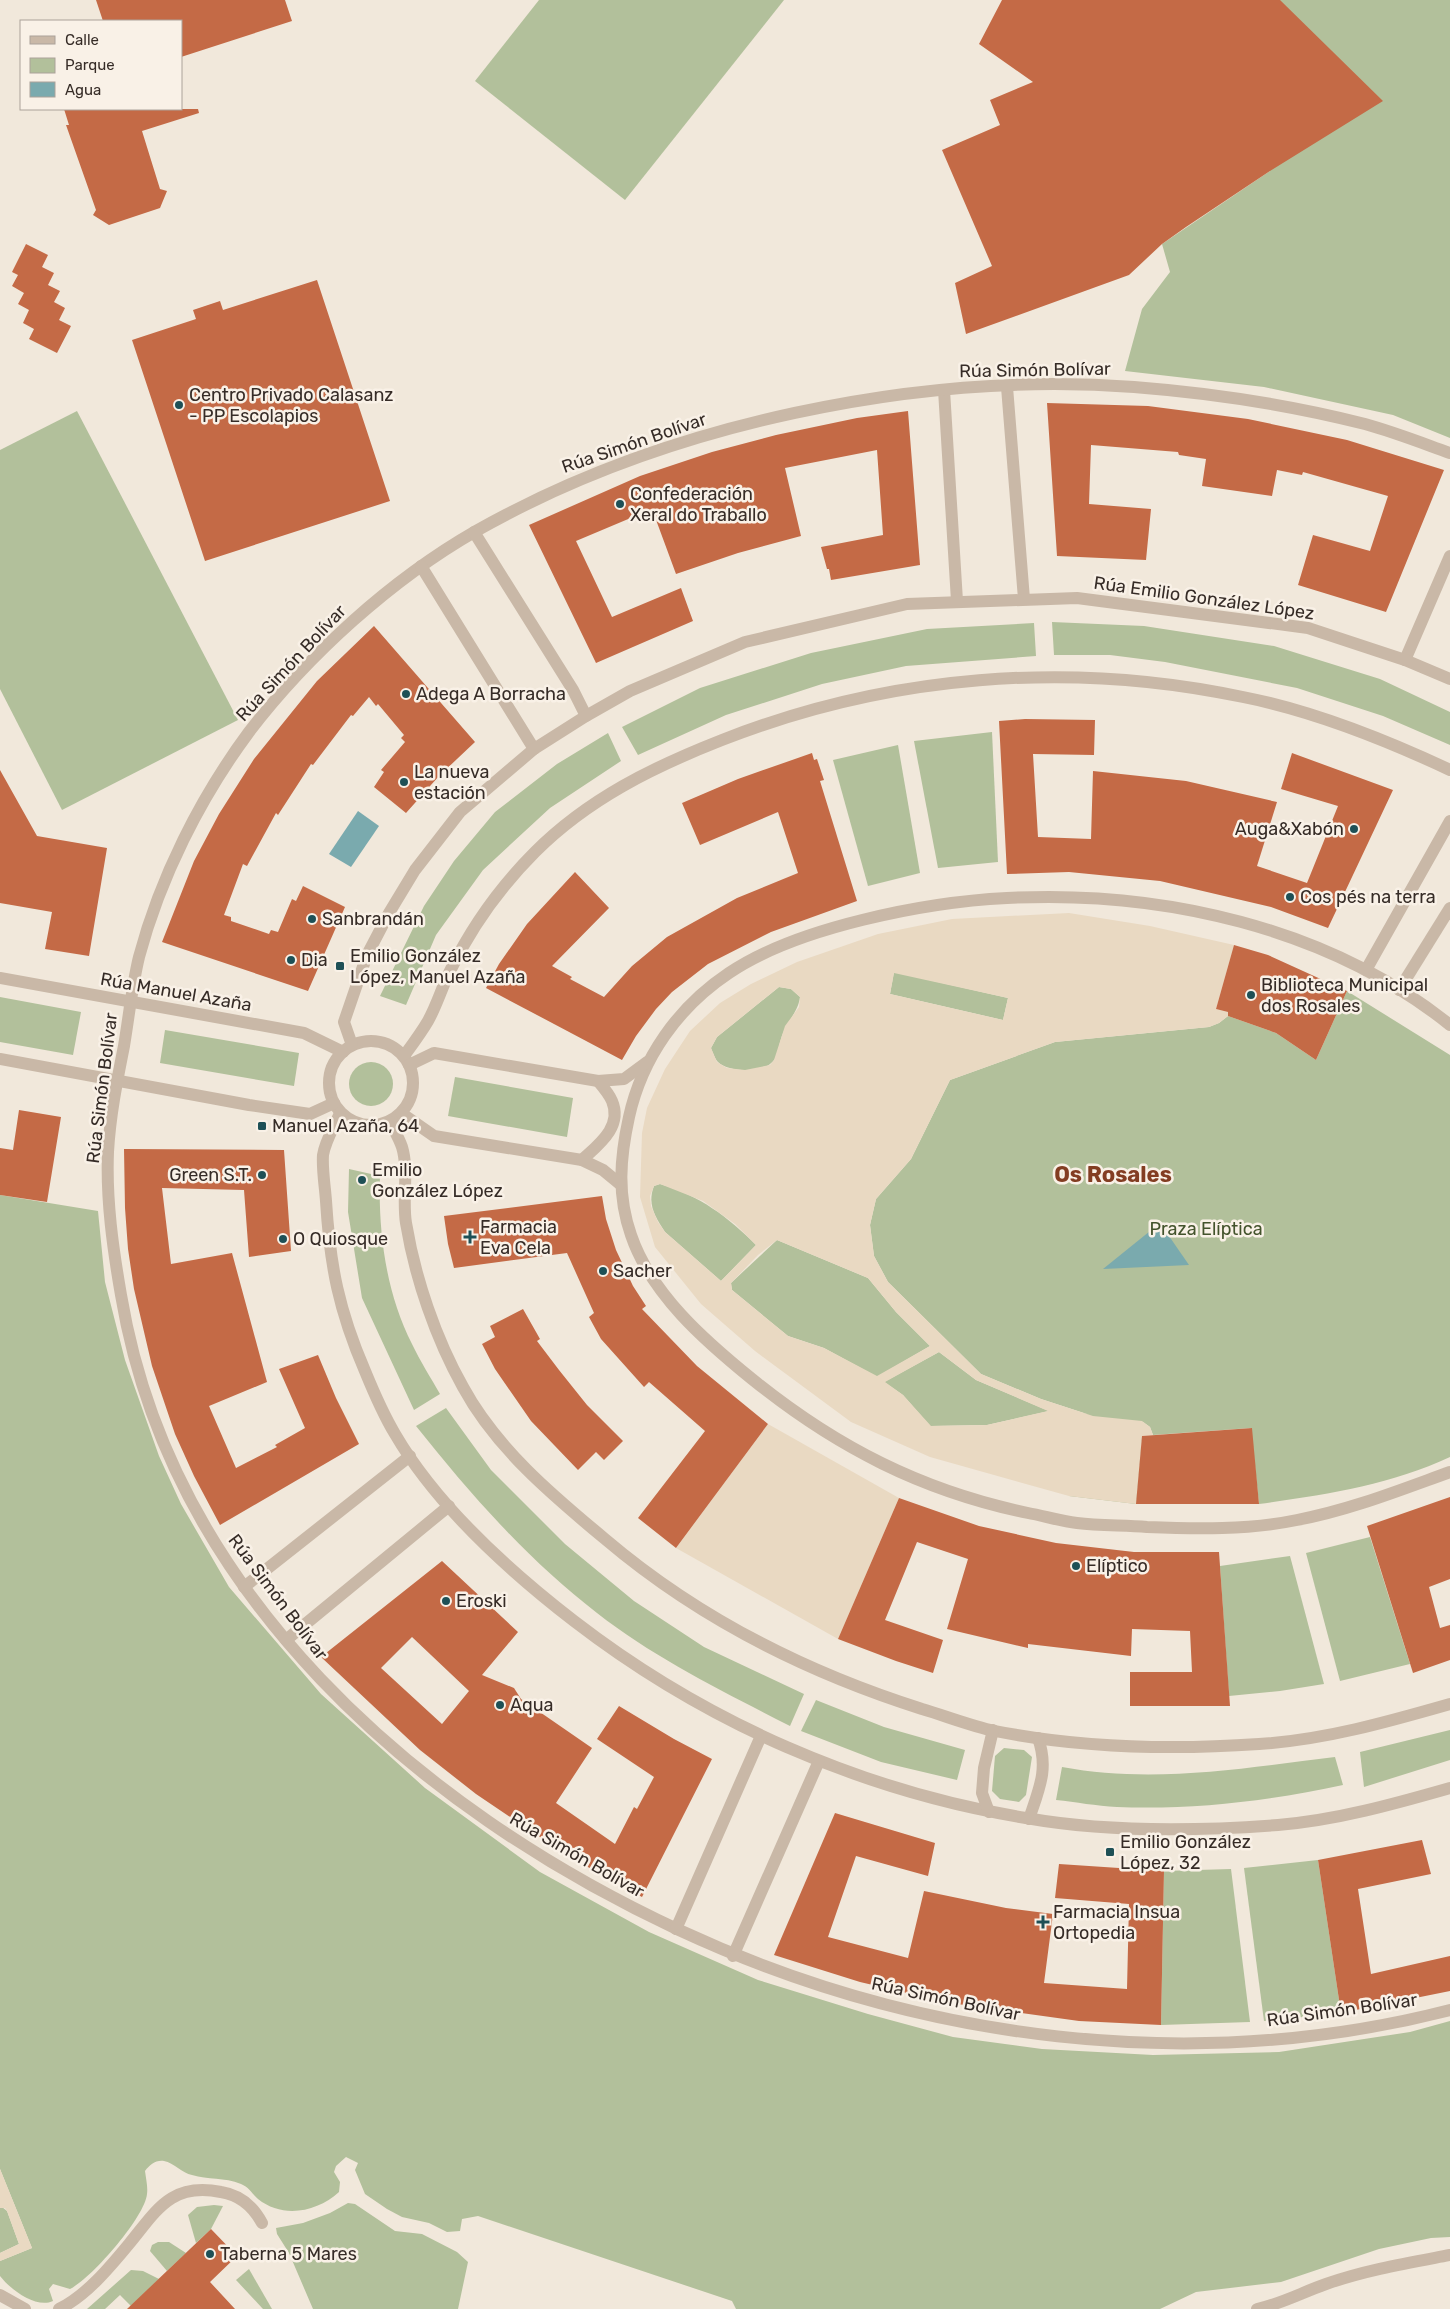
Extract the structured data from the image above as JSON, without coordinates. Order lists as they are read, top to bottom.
{
  "streets": {
    "street": ["Rúa Simón Bolívar", "Rúa Emilio González López", "Rúa Manuel Azaña"]
  },
  "crossings": [
    ["Rúa Simón Bolívar", "Rúa Manuel Azaña"],
    ["Rúa Emilio González López", "Rúa Manuel Azaña"]
  ],
  "districts": ["Os Rosales"],
  "parks": ["Praza Elíptica"],
  "places": {
    "other": [
      "Centro Privado Calasanz - PP Escolapios",
      "Confederación Xeral do Traballo",
      "Adega A Borracha",
      "La nueva estación",
      "Auga&Xabón",
      "Cos pés na terra",
      "Sanbrandán",
      "Dia",
      "Biblioteca Municipal dos Rosales",
      "Green S.T.",
      "Emilio González López",
      "O Quiosque",
      "Sacher",
      "Elíptico",
      "Eroski",
      "Aqua",
      "Taberna 5 Mares"
    ],
    "transit": ["Emilio González López, Manuel Azaña", "Manuel Azaña, 64", "Emilio González López, 32"],
    "health": ["Farmacia Eva Cela", "Farmacia Insua Ortopedia"]
  },
  "legend": ["Calle", "Parque", "Agua"]
}
